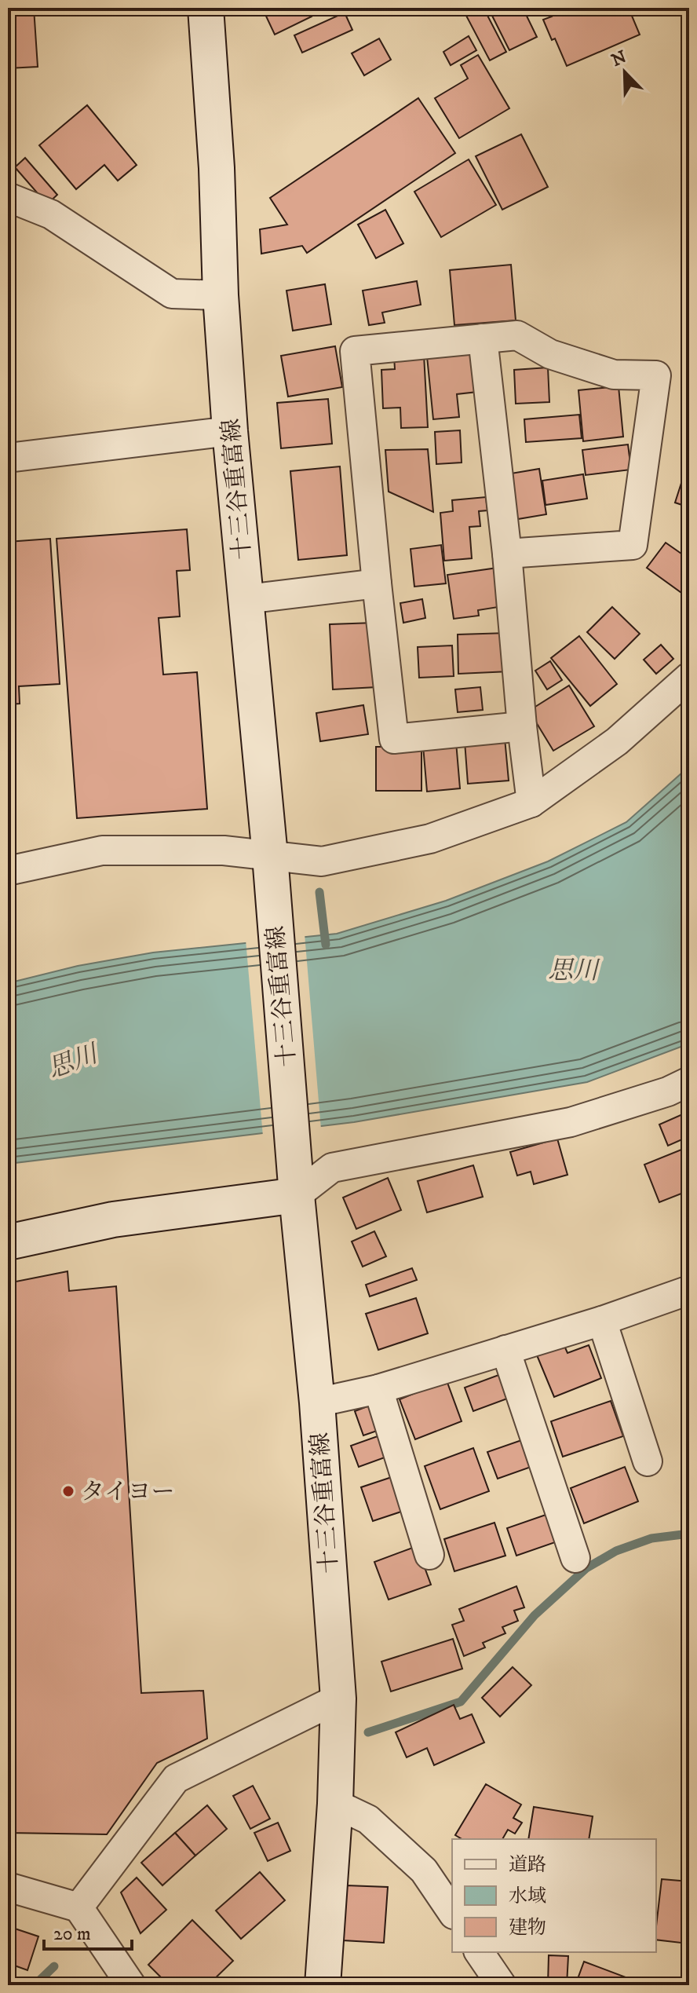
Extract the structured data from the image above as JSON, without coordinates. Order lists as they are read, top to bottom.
{
  "streets": {
    "main road": ["十三谷重富線"]
  },
  "water": ["思川"],
  "places": ["タイヨー"],
  "legend": ["道路", "水域", "建物"],
  "scale_bar": "20 m",
  "north": "top left"
}
